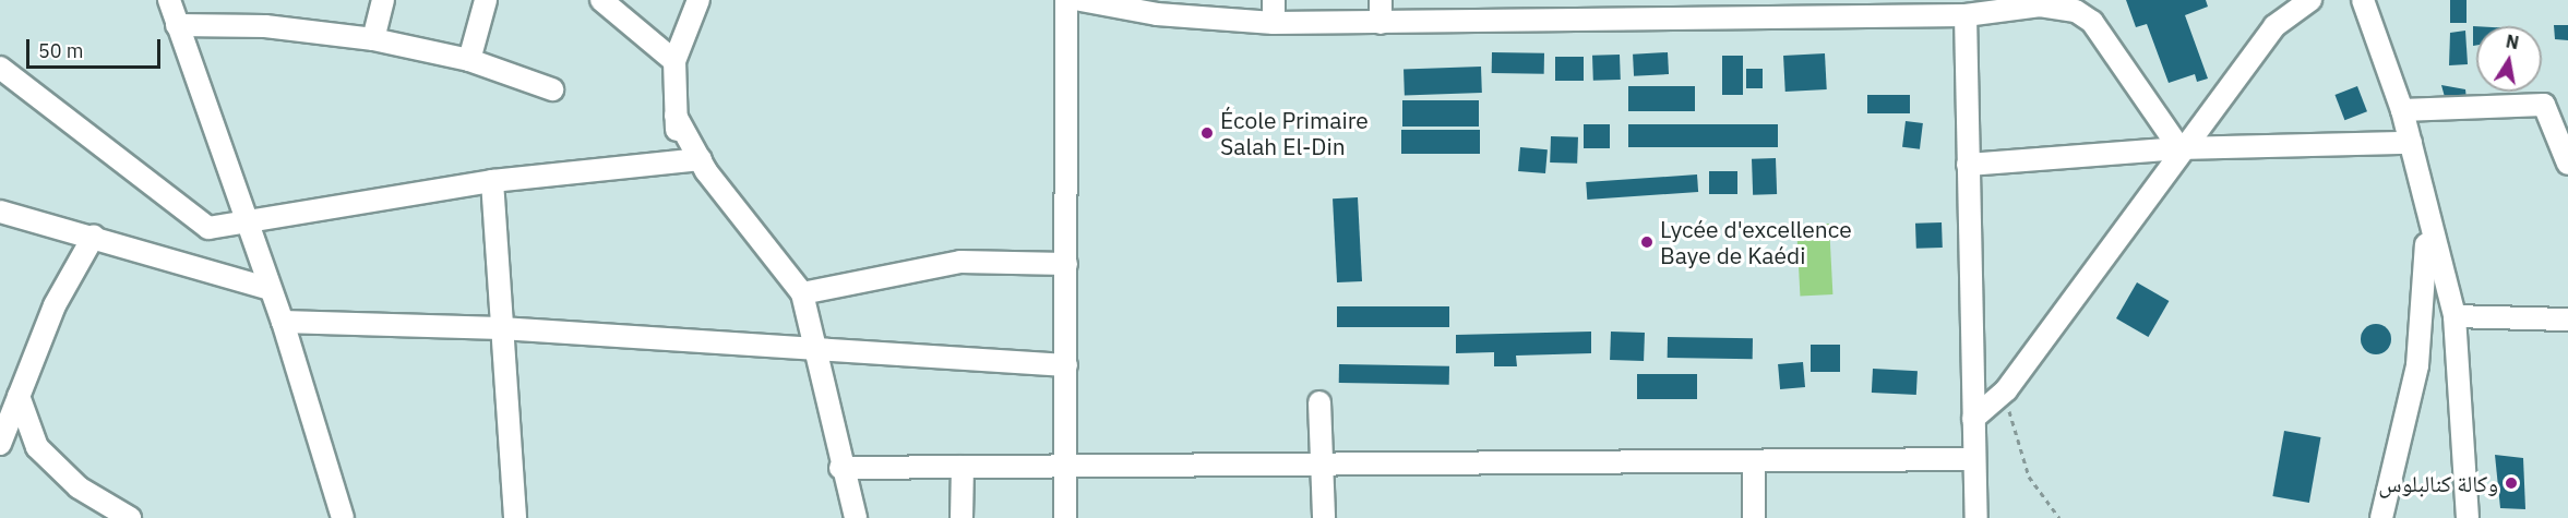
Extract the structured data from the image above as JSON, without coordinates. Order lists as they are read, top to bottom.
{
  "places": ["École Primaire Salah El-Din", "Lycée d'excellence Baye de Kaédi", "وكالة كنالبلوس"],
  "scale_bar": "50 m",
  "north": "top"
}
